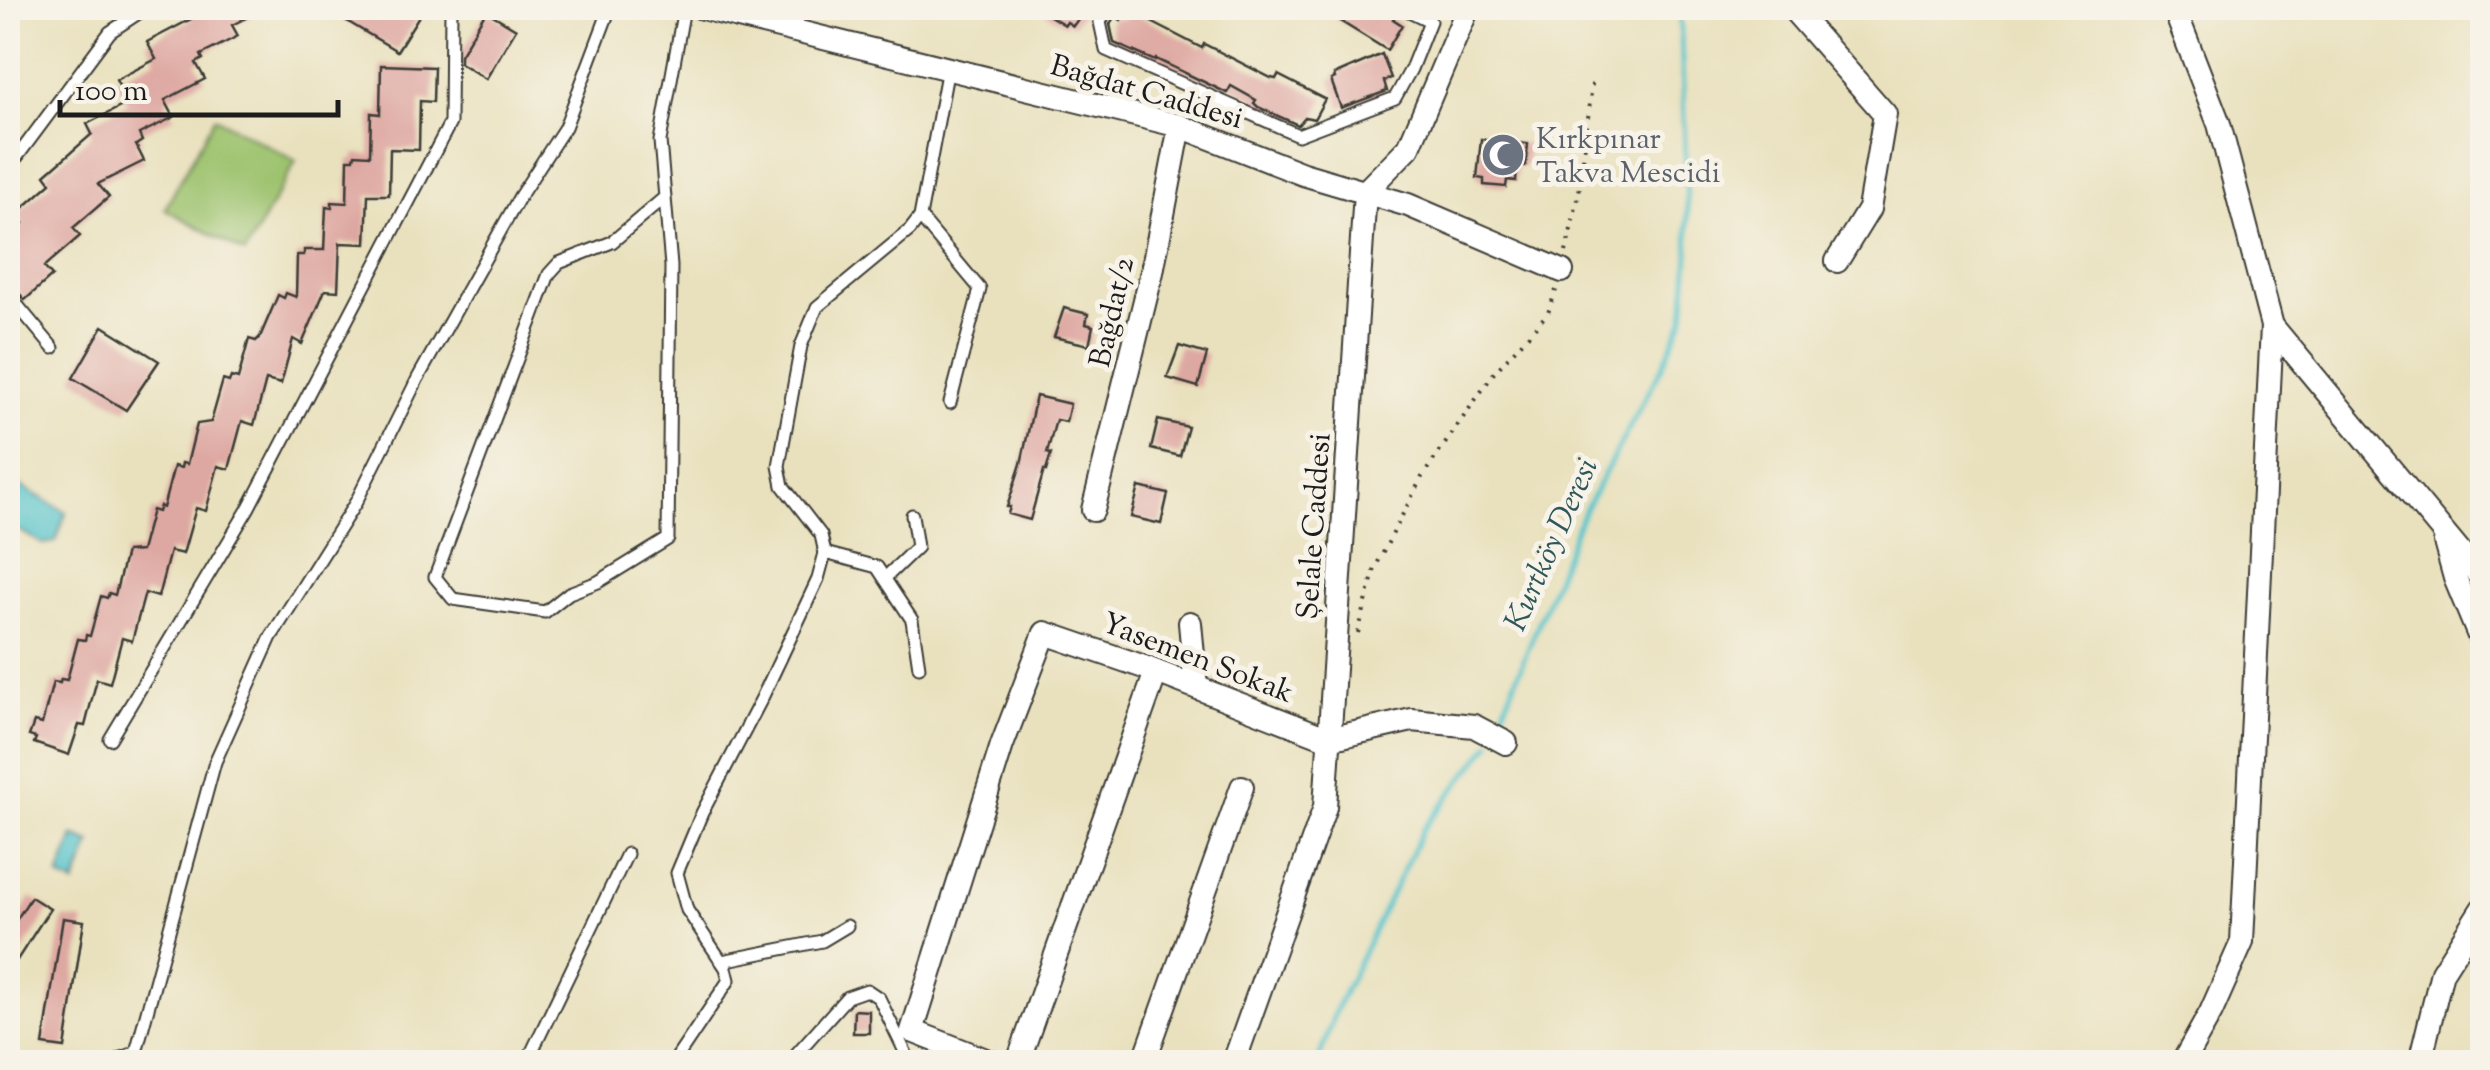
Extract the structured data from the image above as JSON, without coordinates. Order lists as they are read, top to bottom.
{
  "streets": {
    "street": [
      "Bağdat Caddesi",
      "Bağdat/2",
      "Şelale Caddesi",
      "Yasemen Sokak"
    ]
  },
  "crossings": [
    ["Bağdat Caddesi", "Bağdat/2"],
    ["Bağdat Caddesi", "Şelale Caddesi"],
    ["Şelale Caddesi", "Yasemen Sokak"]
  ],
  "water": ["Kurtköy Deresi"],
  "places": {
    "mosque": ["Kırkpınar Takva Mescidi"]
  },
  "scale_bar": "100 m"
}
